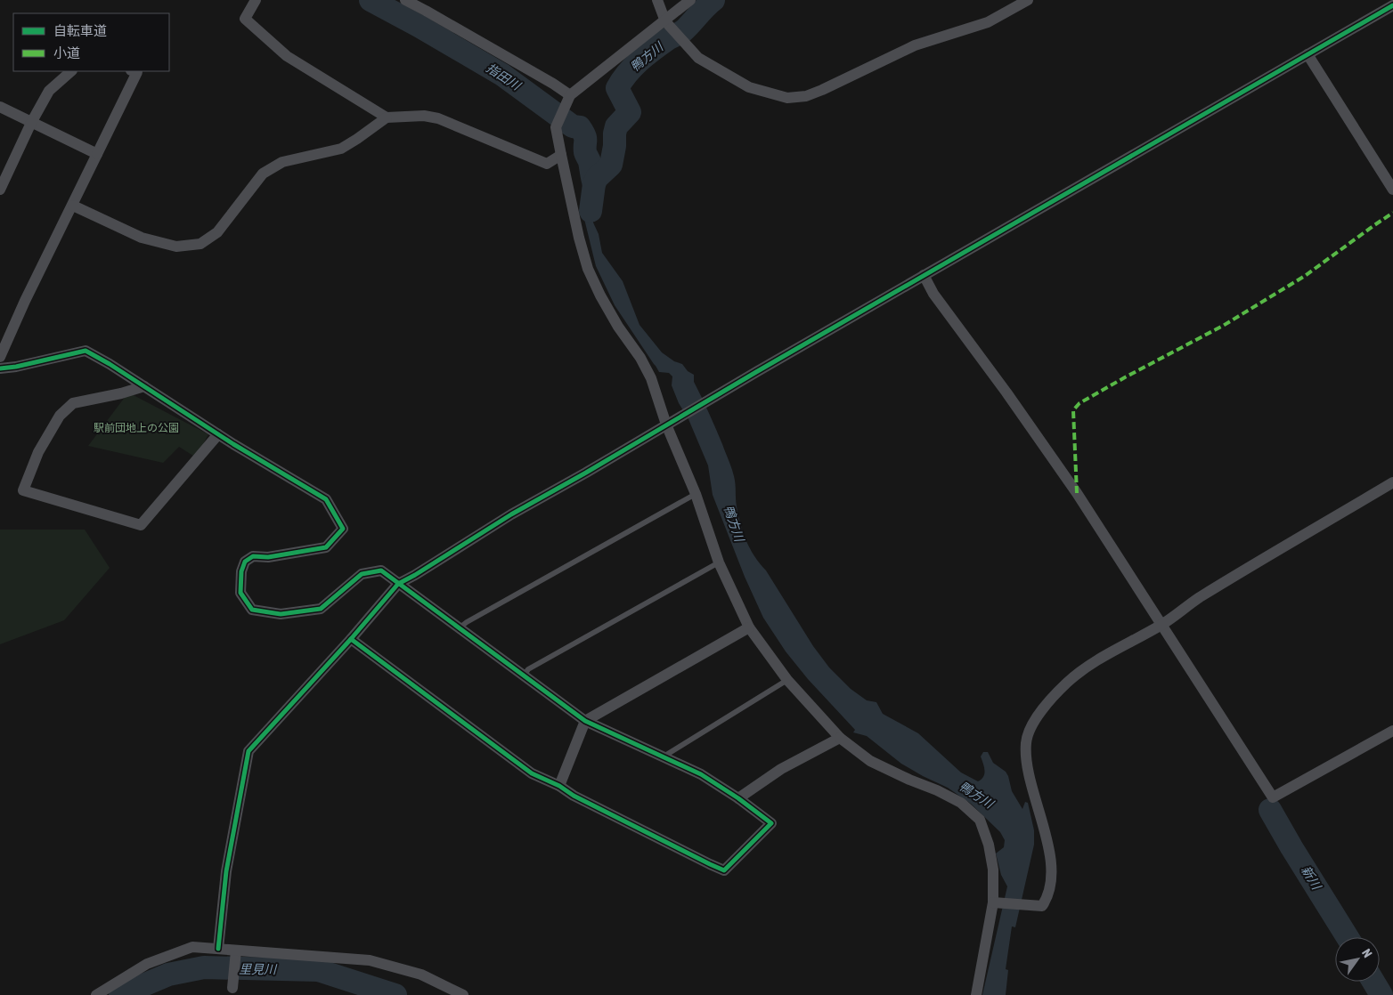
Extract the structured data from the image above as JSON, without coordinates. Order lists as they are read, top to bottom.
{
  "water": [
    "鴨方川",
    "指田川",
    "新川",
    "里見川"
  ],
  "parks": ["駅前団地上の公園"],
  "legend": ["自転車道", "小道"],
  "north": "top right"
}
